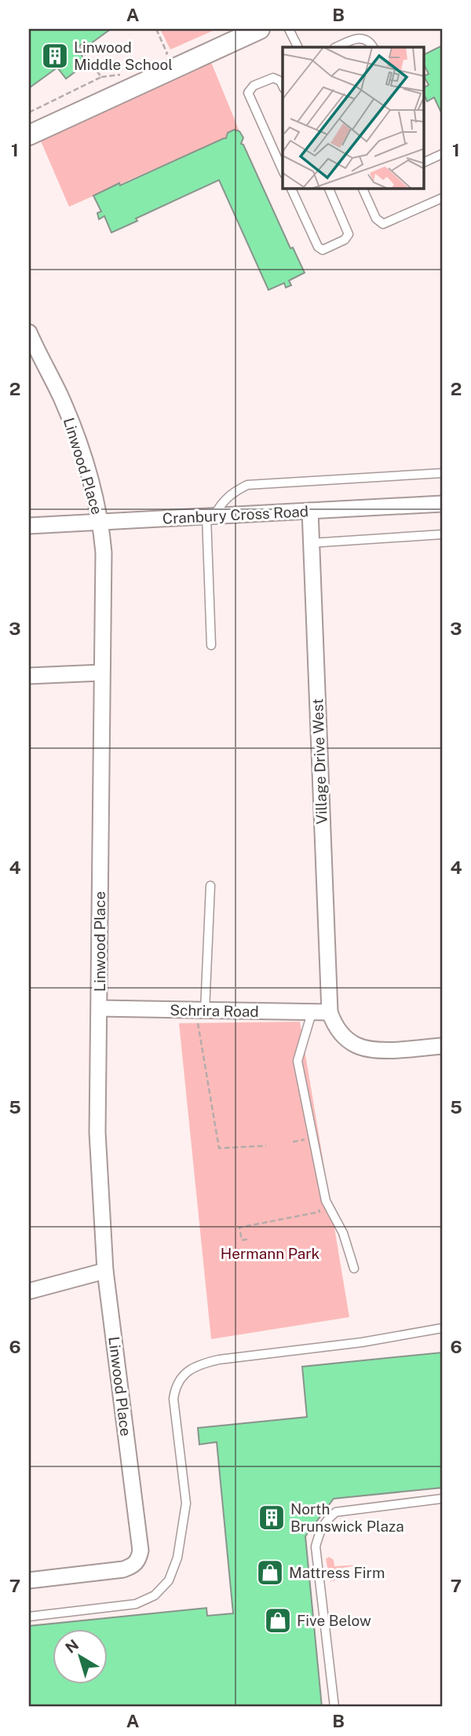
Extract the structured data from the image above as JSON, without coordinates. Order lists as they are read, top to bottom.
{
  "streets": {
    "street": [
      "Linwood Place",
      "Cranbury Cross Road",
      "Village Drive West",
      "Schrira Road"
    ]
  },
  "crossings": [
    ["Linwood Place", "Cranbury Cross Road"],
    ["Linwood Place", "Schrira Road"],
    ["Cranbury Cross Road", "Village Drive West"],
    ["Village Drive West", "Schrira Road"]
  ],
  "parks": ["Hermann Park"],
  "places": {
    "building": ["Linwood Middle School", "North Brunswick Plaza"],
    "shop": ["Mattress Firm", "Five Below"]
  },
  "north": "top left",
  "grid": {
    "columns": ["A", "B"],
    "rows": [
      "1",
      "2",
      "3",
      "4",
      "5",
      "6",
      "7"
    ]
  }
}
